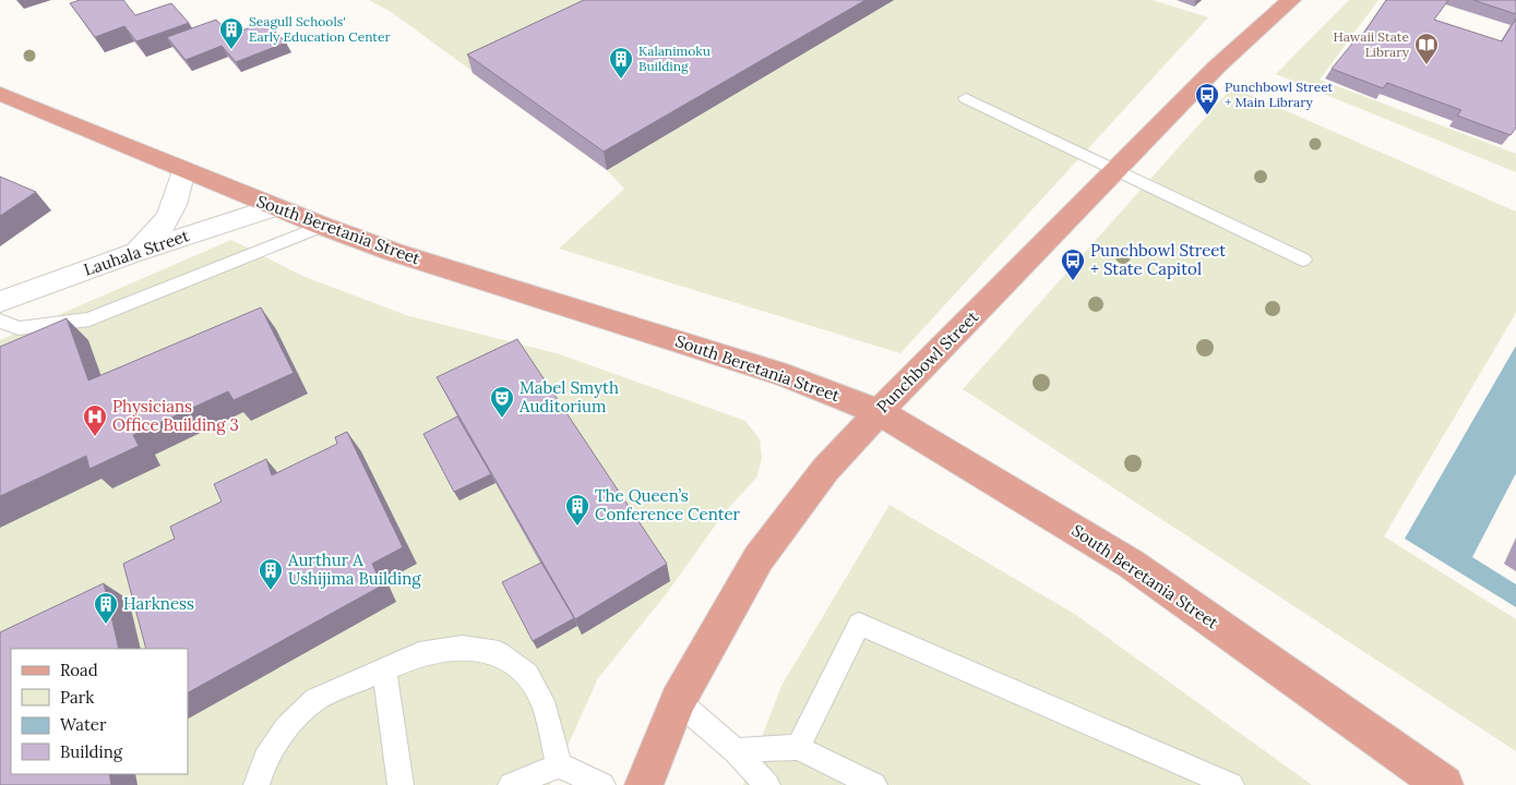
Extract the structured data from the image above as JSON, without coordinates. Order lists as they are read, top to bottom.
{
  "streets": {
    "main road": ["South Beretania Street", "Punchbowl Street"],
    "street": ["Lauhala Street"]
  },
  "crossings": [
    ["South Beretania Street", "Lauhala Street"],
    ["South Beretania Street", "Punchbowl Street"]
  ],
  "places": {
    "building": [
      "Seagull Schools' Early Education Center",
      "Kalanimoku Building",
      "The Queen’s Conference Center",
      "Aurthur A Ushijima Building",
      "Harkness"
    ],
    "library": ["Hawaii State Library"],
    "bus stop": ["Punchbowl Street + Main Library", "Punchbowl Street + State Capitol"],
    "theatre": ["Mabel Smyth Auditorium"],
    "hospital": ["Physicians Office Building 3"]
  },
  "legend": [
    "Road",
    "Park",
    "Water",
    "Building"
  ]
}
